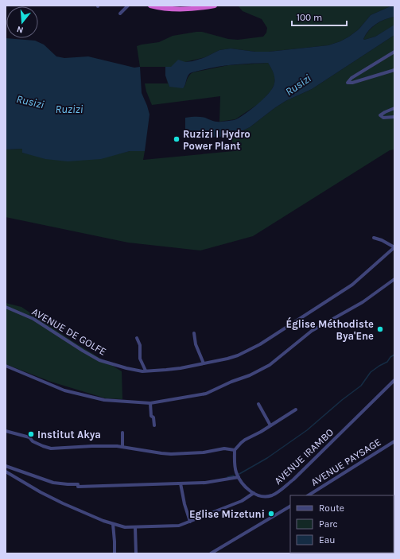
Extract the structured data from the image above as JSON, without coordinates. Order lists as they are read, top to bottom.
{
  "streets": {
    "street": ["AVENUE DE GOLFE", "AVENUE IRAMBO", "AVENUE PAYSAGE"]
  },
  "water": ["Rusizi", "Ruzizi"],
  "places": [
    "Ruzizi I Hydro Power Plant",
    "Église Méthodiste Bya'Ene",
    "Institut Akya",
    "Eglise Mizetuni"
  ],
  "legend": ["Route", "Parc", "Eau"],
  "scale_bar": "100 m",
  "north": "bottom"
}
